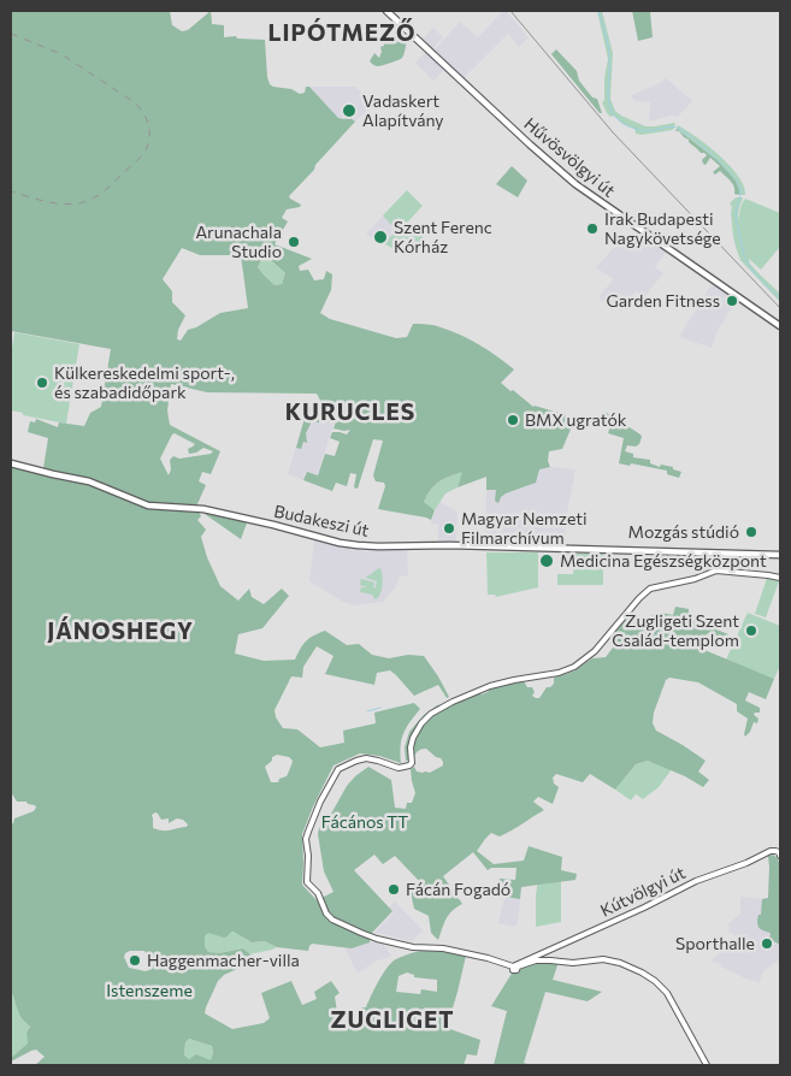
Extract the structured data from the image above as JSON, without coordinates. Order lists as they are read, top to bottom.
{
  "streets": {
    "main road": ["Hűvösvölgyi út", "Budakeszi út"],
    "street": ["Kútvölgyi út"]
  },
  "districts": [
    "LIPÓTMEZŐ",
    "KURUCLES",
    "JÁNOSHEGY",
    "ZUGLIGET"
  ],
  "parks": ["Fácános TT", "Istenszeme"],
  "places": [
    "Vadaskert Alapítvány",
    "Irak Budapesti Nagykövetsége",
    "Szent Ferenc Kórház",
    "Arunachala Studio",
    "Garden Fitness",
    "Külkereskedelmi sport-, és szabadidőpark",
    "BMX ugratók",
    "Magyar Nemzeti Filmarchívum",
    "Mozgás stúdió",
    "Medicina Egészségközpont",
    "Zugligeti Szent Család-templom",
    "Fácán Fogadó",
    "Sporthalle",
    "Haggenmacher-villa"
  ]
}
